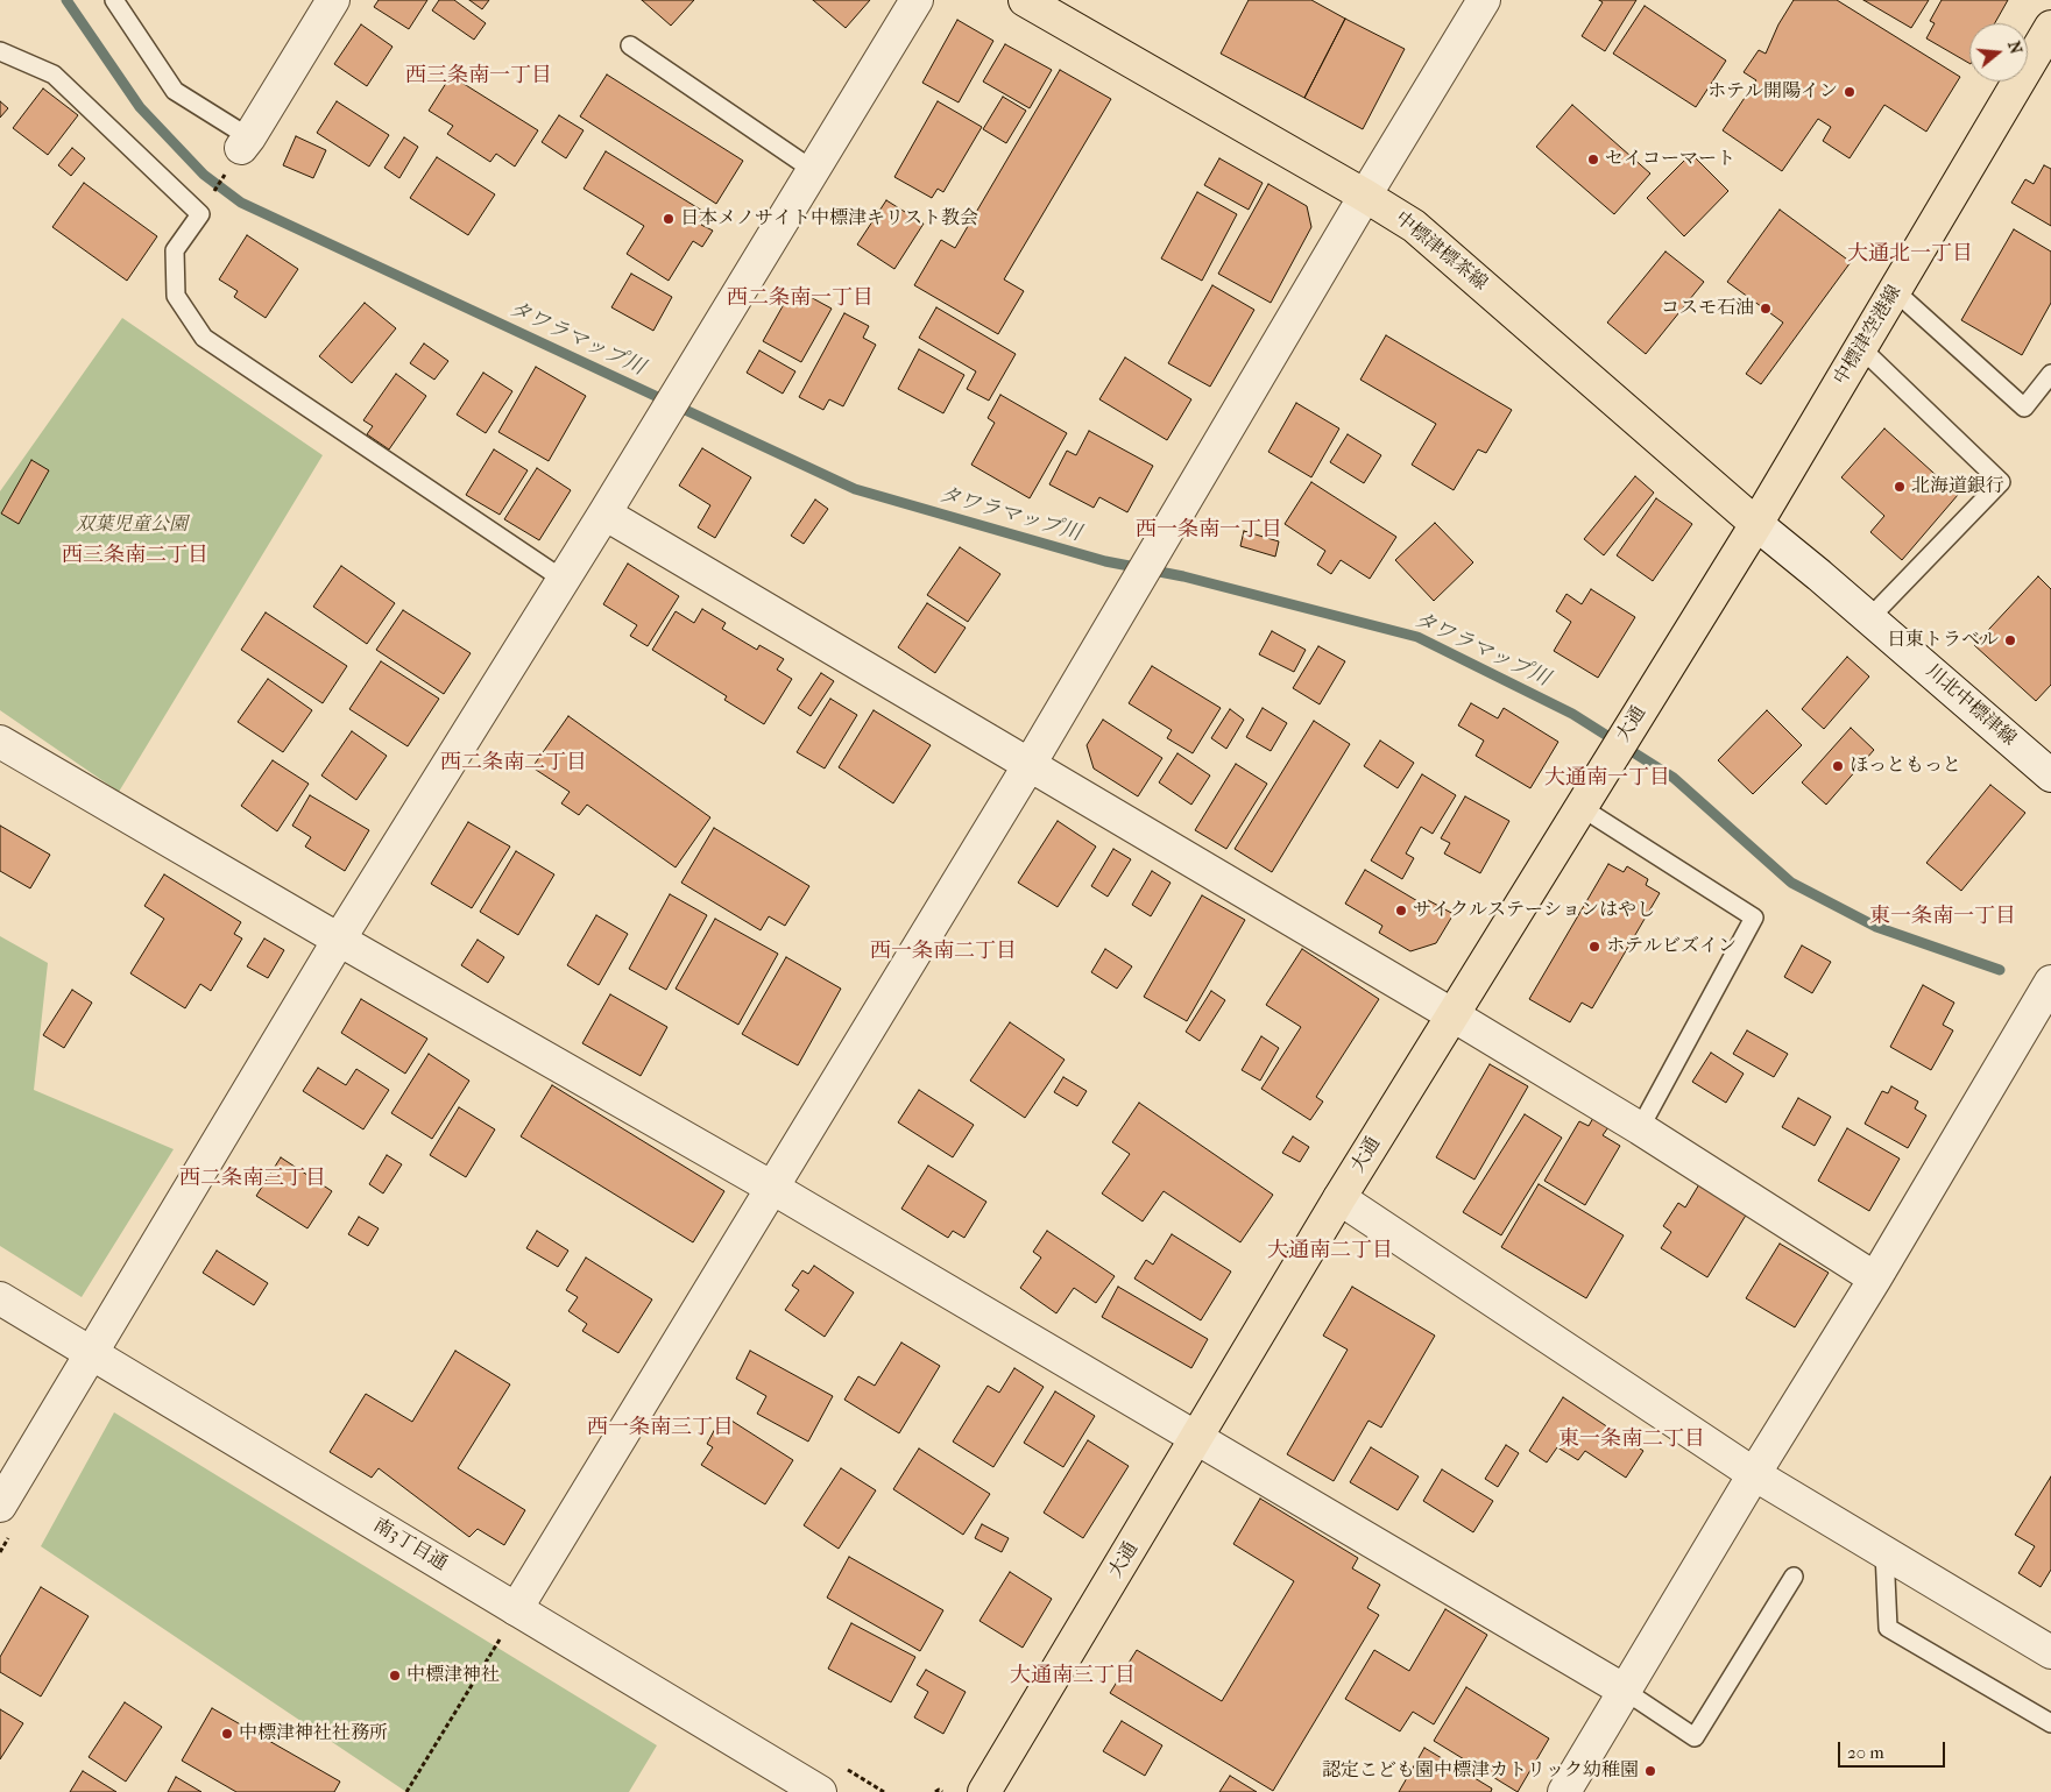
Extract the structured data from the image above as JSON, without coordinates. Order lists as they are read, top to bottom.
{
  "streets": {
    "main road": ["中標津標茶線", "中標津空港線", "大通"],
    "street": ["川北中標津線", "南3丁目通"]
  },
  "crossings": [
    ["中標津標茶線", "中標津空港線"],
    ["中標津標茶線", "川北中標津線"],
    ["中標津標茶線", "大通"],
    ["中標津空港線", "川北中標津線"],
    ["中標津空港線", "大通"],
    ["川北中標津線", "大通"]
  ],
  "districts": [
    "西三条南一丁目",
    "大通北一丁目",
    "西二条南一丁目",
    "西一条南一丁目",
    "西三条南二丁目",
    "西二条南二丁目",
    "大通南一丁目",
    "東一条南一丁目",
    "西一条南二丁目",
    "西二条南三丁目",
    "大通南二丁目",
    "西一条南三丁目",
    "東一条南二丁目",
    "大通南三丁目"
  ],
  "water": ["タワラマップ川"],
  "parks": ["双葉児童公園"],
  "places": [
    "ホテル開陽イン",
    "セイコーマート",
    "日本メノサイト中標津キリスト教会",
    "コスモ石油",
    "北海道銀行",
    "日東トラベル",
    "ほっともっと",
    "サイクルステーションはやし",
    "ホテルビズイン",
    "中標津神社",
    "中標津神社社務所",
    "認定こども園中標津カトリック幼稚園"
  ],
  "scale_bar": "20 m",
  "north": "right"
}
